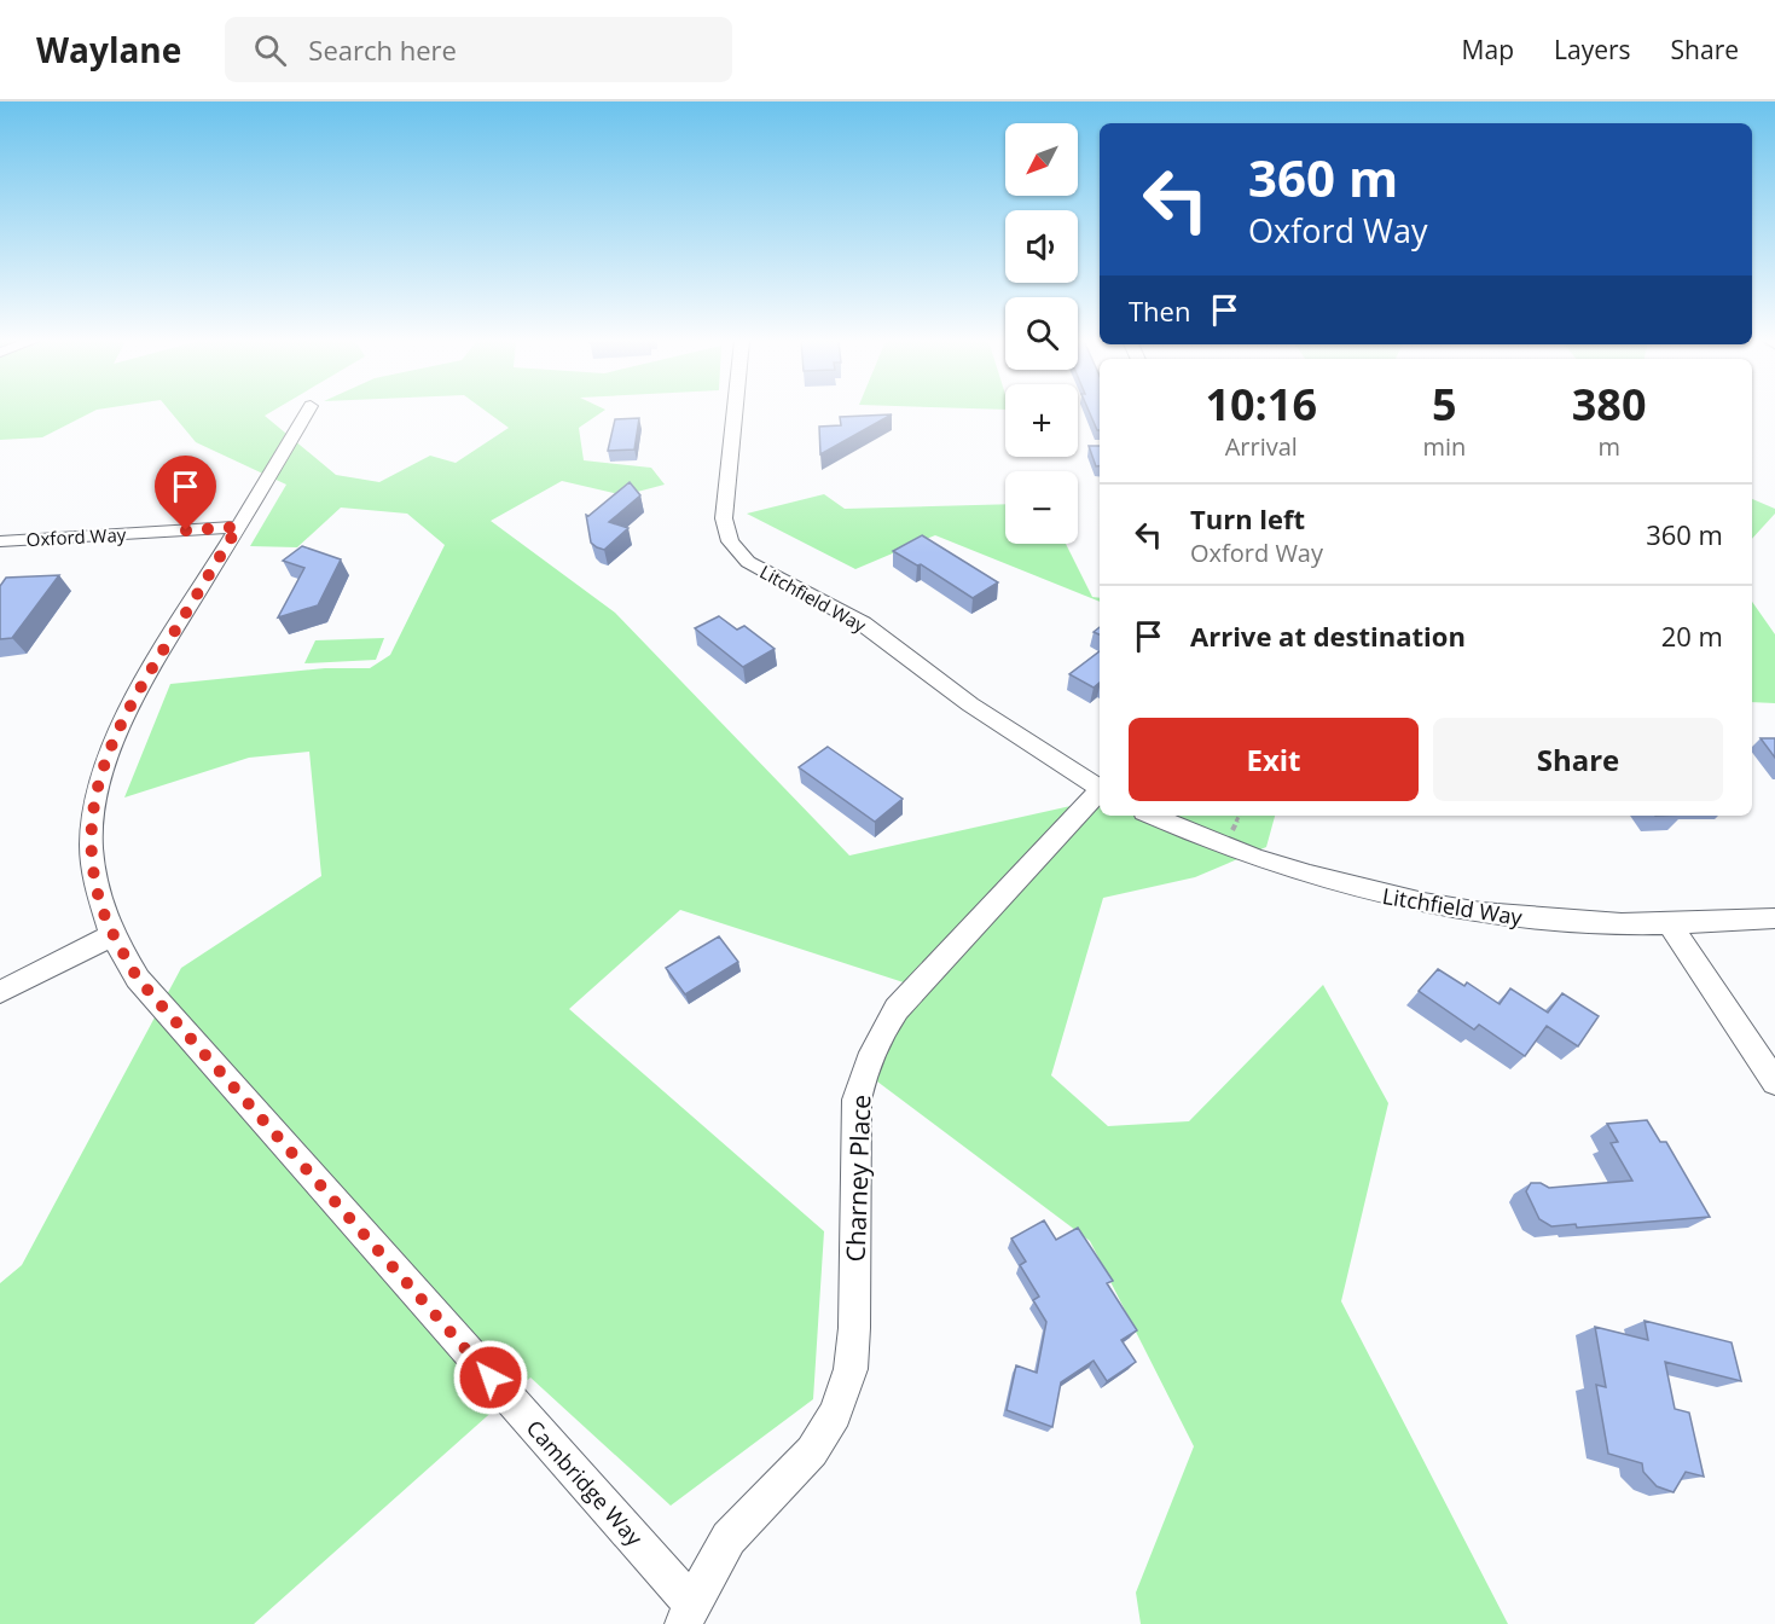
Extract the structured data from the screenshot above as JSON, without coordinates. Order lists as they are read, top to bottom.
{
  "streets": {
    "street": [
      "Oxford Way",
      "Litchfield Way",
      "Charney Place",
      "Cambridge Way"
    ]
  },
  "crossings": [
    ["Oxford Way", "Cambridge Way"],
    ["Charney Place", "Cambridge Way"]
  ],
  "north": "bottom left",
  "page": {
    "header": "Waylane",
    "search": "Search here",
    "nav": ["Map", "Layers", "Share"],
    "map_buttons": ["+", "−"],
    "turn": ["360 m", "Oxford Way"],
    "then": "Then",
    "eta": [
      "10:16",
      "Arrival",
      "5",
      "min",
      "380",
      "m"
    ],
    "list": [
      {
        "name": "Turn left",
        "note": "Oxford Way",
        "value": "360 m"
      },
      {
        "name": "Arrive at destination",
        "value": "20 m"
      }
    ],
    "buttons": ["Exit", "Share"]
  }
}
